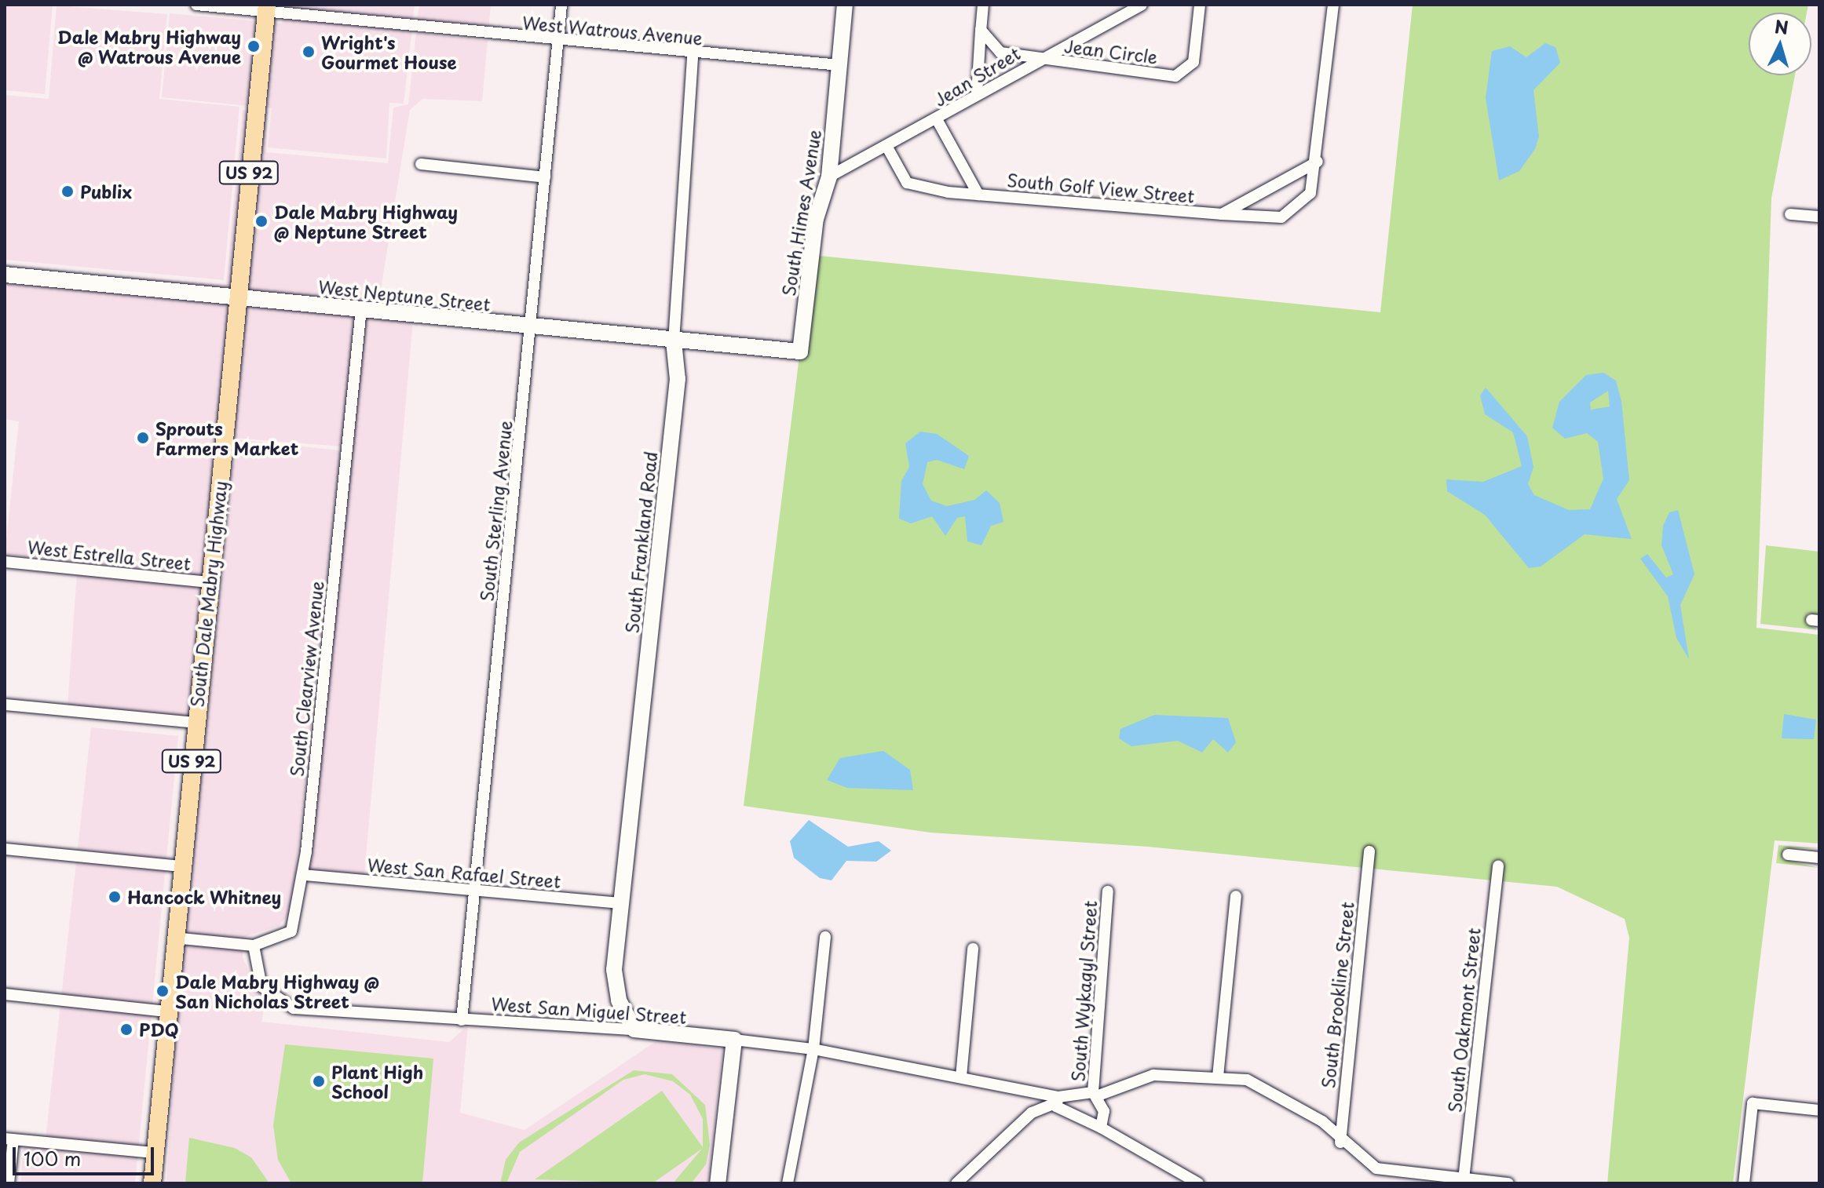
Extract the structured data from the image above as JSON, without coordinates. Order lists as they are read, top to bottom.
{
  "streets": {
    "main road": ["US 92", "South Dale Mabry Highway"],
    "street": [
      "West Watrous Avenue",
      "Jean Circle",
      "Jean Street",
      "South Golf View Street",
      "South Himes Avenue",
      "West Neptune Street",
      "South Sterling Avenue",
      "South Frankland Road",
      "West Estrella Street",
      "South Clearview Avenue",
      "West San Rafael Street",
      "South Wykagyl Street",
      "South Brookline Street",
      "West San Miguel Street",
      "South Oakmont Street"
    ]
  },
  "crossings": [
    ["West Watrous Avenue", "South Himes Avenue"],
    ["West Watrous Avenue", "South Sterling Avenue"],
    ["West Watrous Avenue", "South Frankland Road"],
    ["West Watrous Avenue", "South Dale Mabry Highway"],
    ["Jean Circle", "Jean Street"],
    ["Jean Street", "South Golf View Street"],
    ["Jean Street", "South Himes Avenue"],
    ["South Himes Avenue", "West Neptune Street"],
    ["West Neptune Street", "South Sterling Avenue"],
    ["West Neptune Street", "South Frankland Road"],
    ["West Neptune Street", "South Dale Mabry Highway"],
    ["West Neptune Street", "South Clearview Avenue"],
    ["South Sterling Avenue", "West San Rafael Street"],
    ["South Sterling Avenue", "West San Miguel Street"],
    ["South Frankland Road", "West San Rafael Street"],
    ["South Frankland Road", "West San Miguel Street"],
    ["West Estrella Street", "South Dale Mabry Highway"],
    ["South Dale Mabry Highway", "South Clearview Avenue"],
    ["South Clearview Avenue", "West San Rafael Street"],
    ["South Clearview Avenue", "West San Miguel Street"]
  ],
  "places": [
    "Dale Mabry Highway @ Watrous Avenue",
    "Wright's Gourmet House",
    "Publix",
    "Dale Mabry Highway @ Neptune Street",
    "Sprouts Farmers Market",
    "Hancock Whitney",
    "Dale Mabry Highway @ San Nicholas Street",
    "PDQ",
    "Plant High School"
  ],
  "scale_bar": "100 m",
  "north": "top"
}
